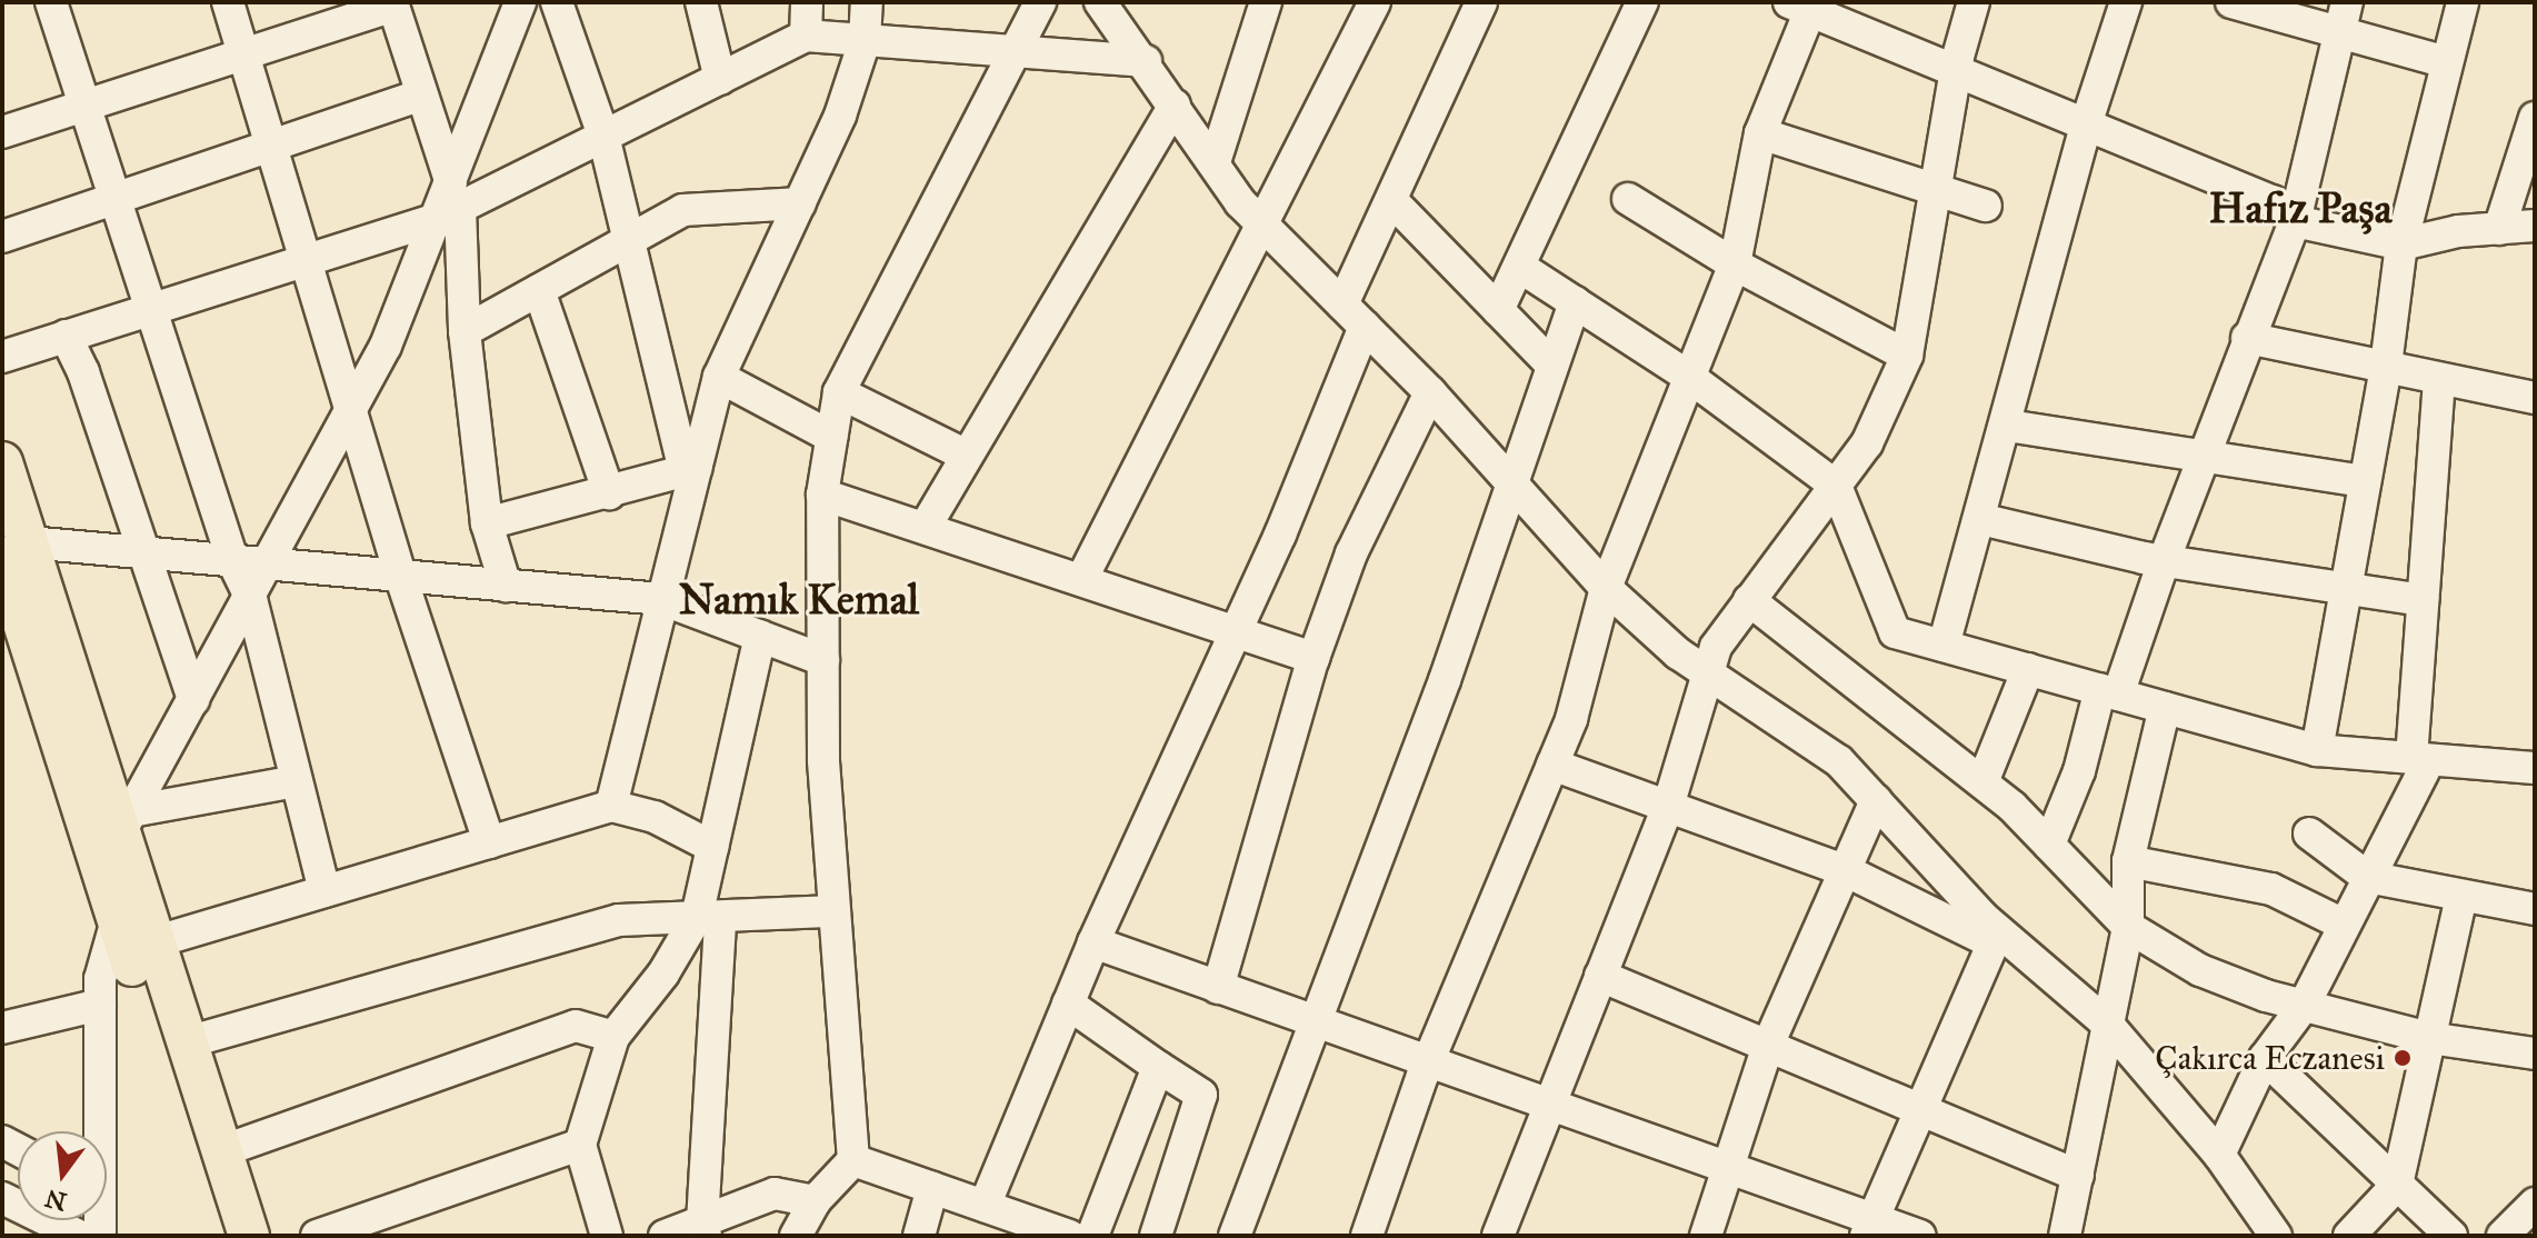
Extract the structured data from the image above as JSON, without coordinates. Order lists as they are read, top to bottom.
{
  "districts": ["Hafız Paşa", "Namık Kemal"],
  "places": ["Çakırca Eczanesi"],
  "north": "bottom"
}
